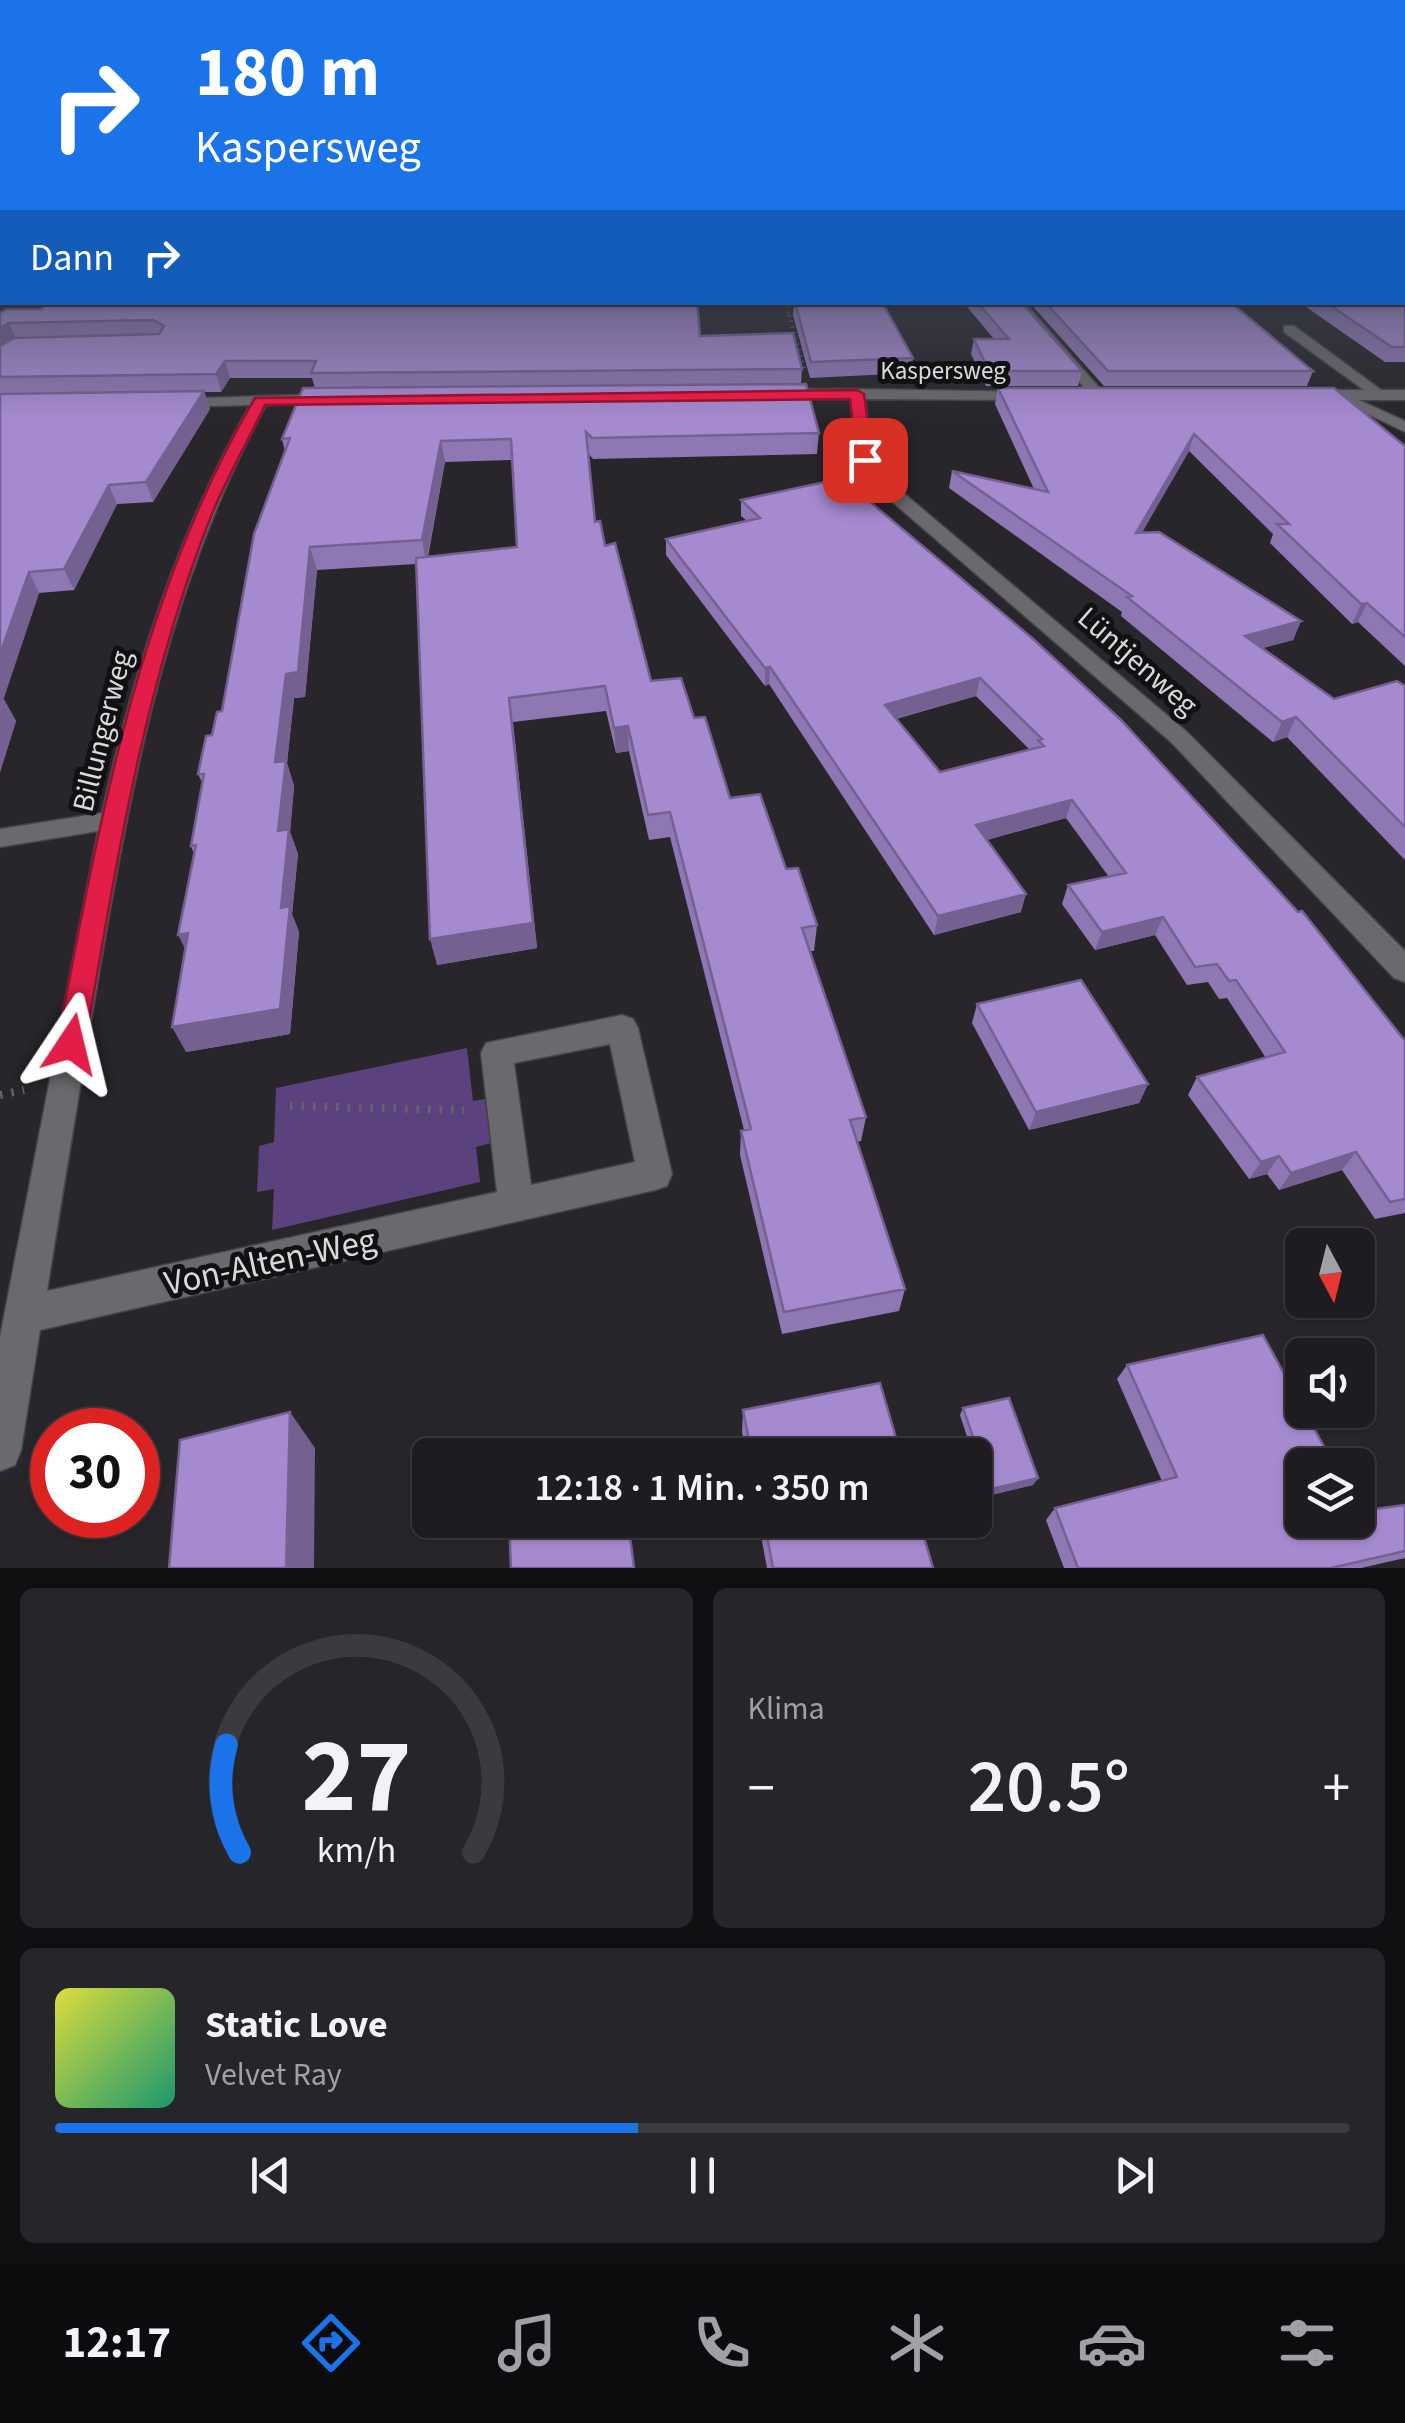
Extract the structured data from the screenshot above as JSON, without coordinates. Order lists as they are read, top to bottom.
{
  "streets": {
    "street": [
      "Kaspersweg",
      "Lüntjenweg",
      "Billungerweg",
      "Von-Alten-Weg"
    ]
  },
  "crossings": [
    ["Kaspersweg", "Lüntjenweg"],
    ["Billungerweg", "Von-Alten-Weg"]
  ],
  "north": "bottom",
  "page": {
    "turn": ["180 m", "Kaspersweg"],
    "then": "Dann",
    "limit": "30",
    "trip": "12:18 · 1 Min. · 350 m",
    "tile": "Klima",
    "heat": ["−", "20.5°", "+"],
    "song": ["Static Love", "Velvet Ray"],
    "tabs": "12:17",
    "gauge": ["27", "km/h"]
  }
}
